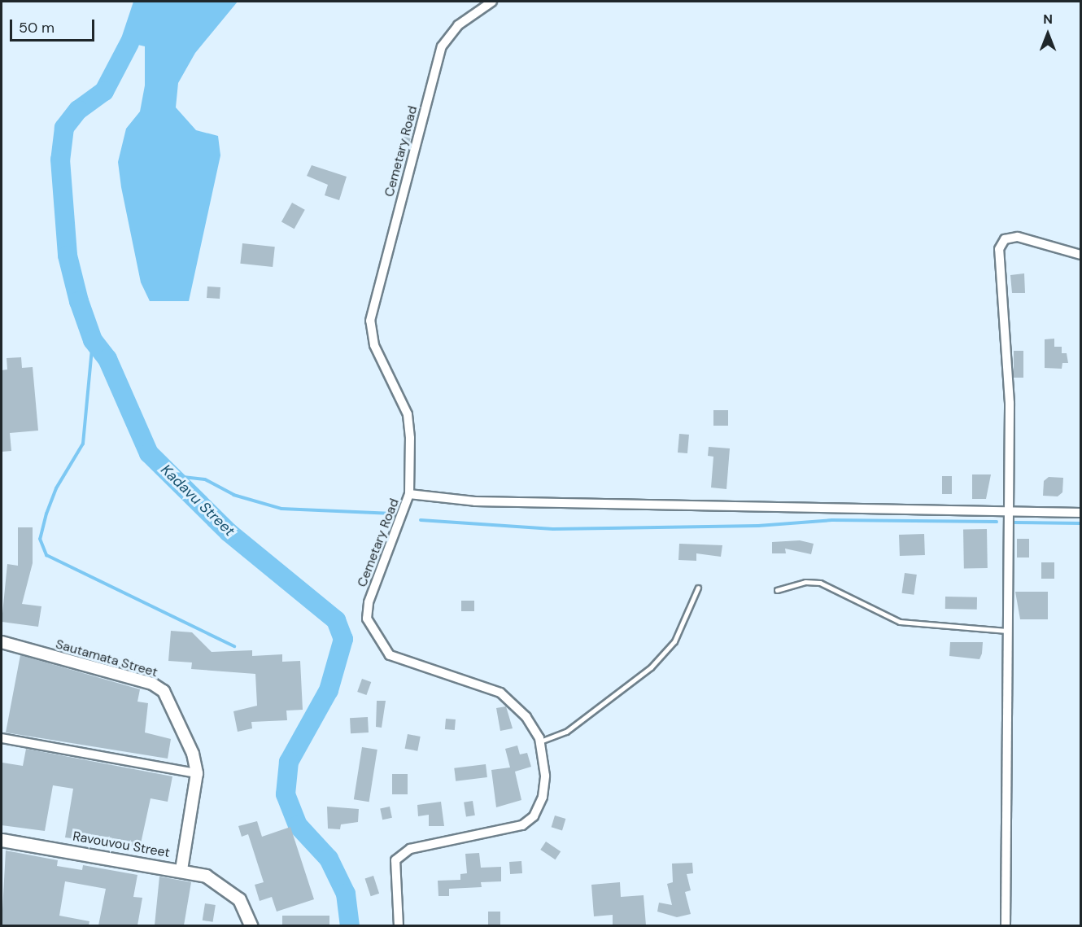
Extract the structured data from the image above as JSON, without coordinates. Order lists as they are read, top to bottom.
{
  "streets": {
    "main road": ["Ravouvou Street"],
    "street": ["Cemetary Road", "Sautamata Street"]
  },
  "crossings": [
    ["Sautamata Street", "Ravouvou Street"]
  ],
  "water": ["Kadavu Street"],
  "scale_bar": "50 m",
  "north": "top"
}
